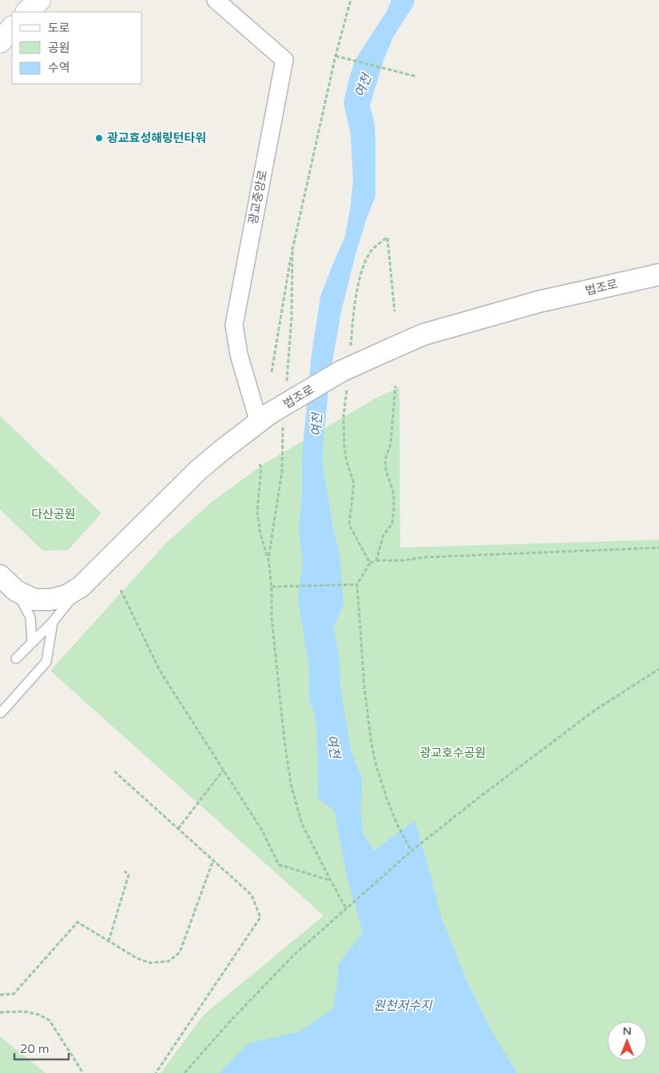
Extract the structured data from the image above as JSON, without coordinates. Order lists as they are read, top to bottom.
{
  "streets": {
    "street": ["광교중앙로", "법조로"]
  },
  "crossings": [
    ["광교중앙로", "법조로"]
  ],
  "water": ["여천", "원천저수지"],
  "parks": ["다산공원", "광교호수공원"],
  "places": ["광교효성해링턴타워"],
  "legend": ["도로", "공원", "수역"],
  "scale_bar": "20 m",
  "north": "top"
}
